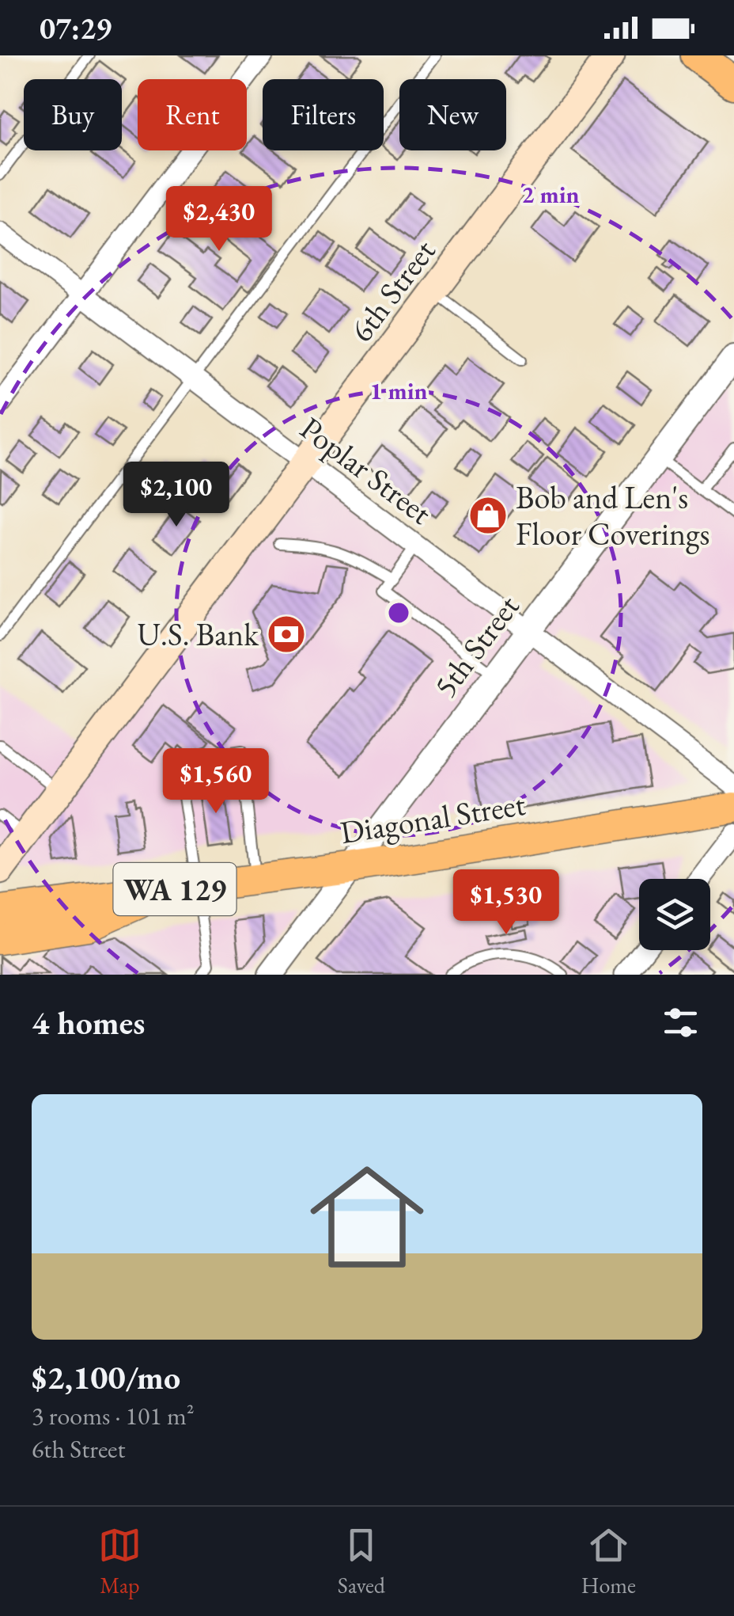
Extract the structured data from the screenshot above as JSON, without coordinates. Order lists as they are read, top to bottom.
{
  "streets": {
    "main road": ["6th Street", "Diagonal Street", "WA 129"],
    "street": ["Poplar Street", "5th Street"]
  },
  "crossings": [
    ["6th Street", "Poplar Street"],
    ["Poplar Street", "5th Street"],
    ["5th Street", "Diagonal Street"],
    ["Diagonal Street", "WA 129"]
  ],
  "places": {
    "shop": ["Bob and Len's Floor Coverings"],
    "bank": ["U.S. Bank"]
  },
  "page": {
    "status": "07:29",
    "chip": [
      "Buy",
      "Rent",
      "Filters",
      "New"
    ],
    "price": [
      "$2,430",
      "$2,100",
      "$1,560",
      "$1,530"
    ],
    "heading": "4 homes",
    "list": [
      {
        "name": "$2,100/mo",
        "note": "3 rooms · 101 m² · 6th Street"
      }
    ],
    "tabs": ["Map", "Saved", "Home"]
  },
  "rings": ["2 min", "1 min"]
}
